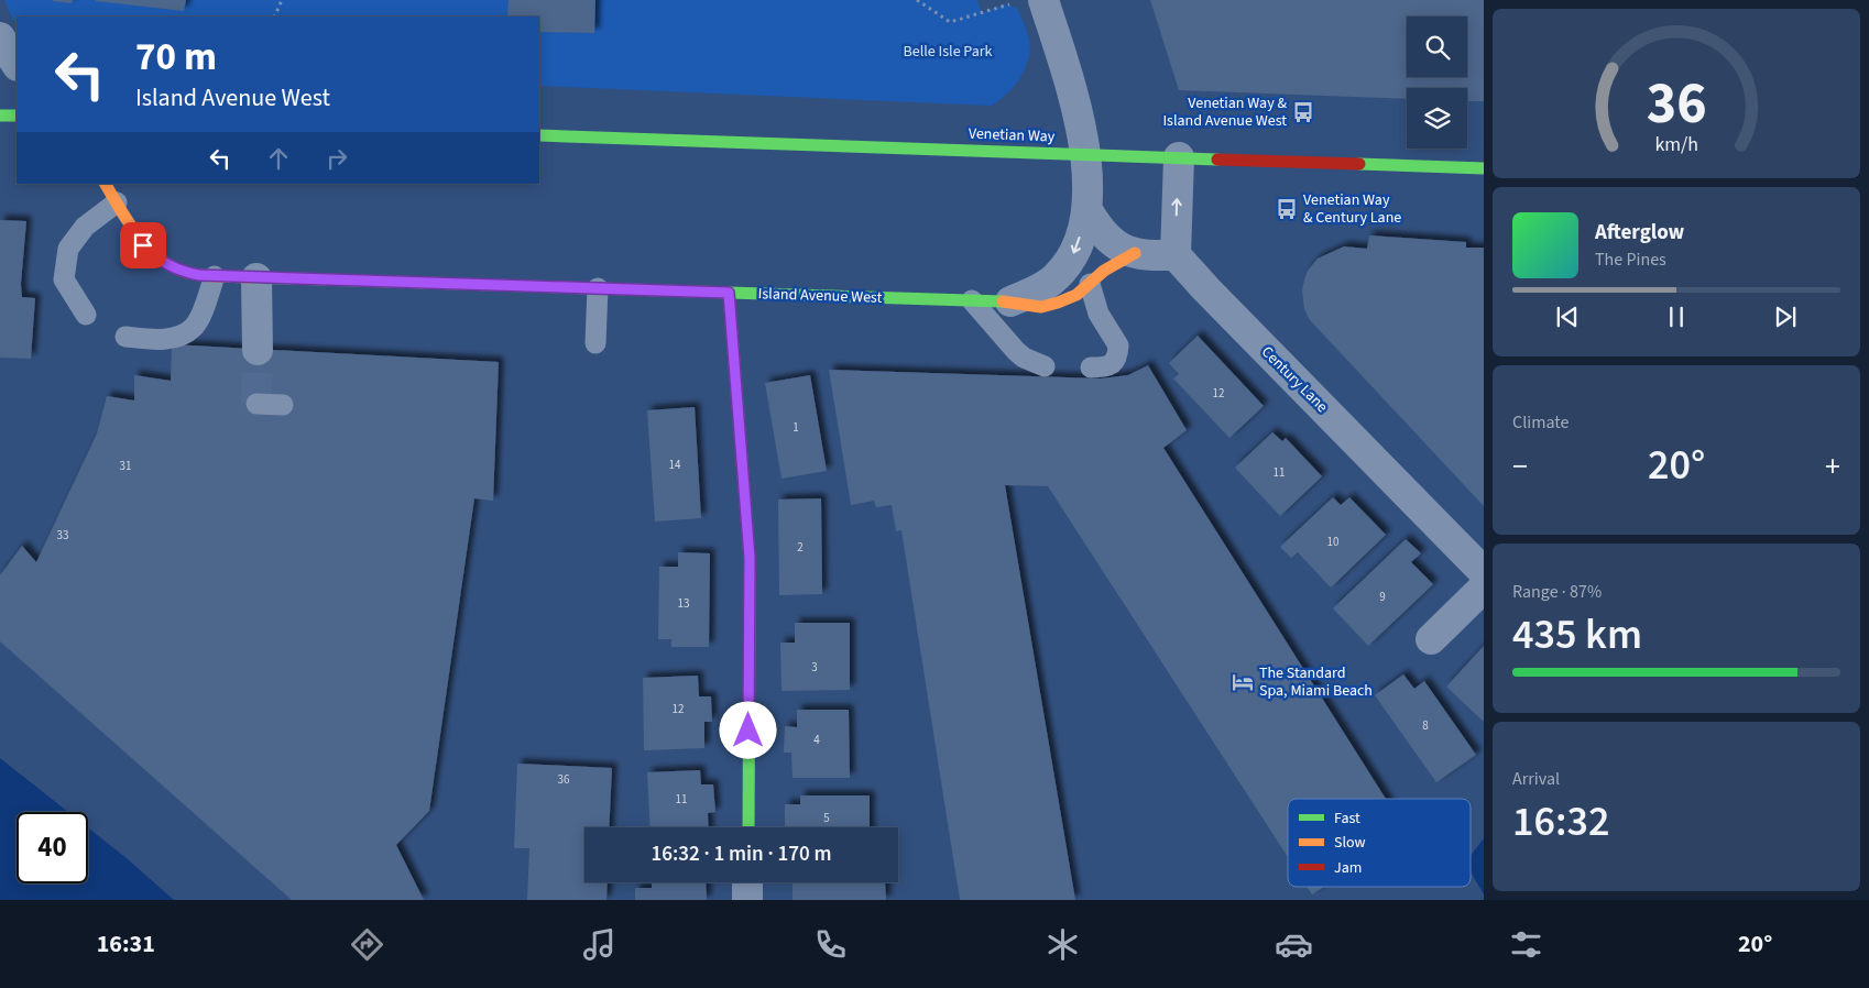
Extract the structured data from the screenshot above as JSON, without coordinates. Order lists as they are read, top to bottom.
{
  "streets": {
    "street": ["Venetian Way", "Island Avenue West", "Century Lane"]
  },
  "crossings": [
    ["Venetian Way", "Island Avenue West"]
  ],
  "parks": ["Belle Isle Park"],
  "places": {
    "bus stop": ["Venetian Way & Island Avenue West", "Venetian Way & Century Lane"],
    "hotel": ["The Standard Spa, Miami Beach"]
  },
  "house_numbers": [
    "12",
    "1",
    "14",
    "31",
    "11",
    "33",
    "10",
    "2",
    "9",
    "13",
    "3",
    "12",
    "8",
    "4",
    "36",
    "11",
    "5"
  ],
  "legend": ["Fast", "Slow", "Jam"],
  "page": {
    "turn": ["70 m", "Island Avenue West"],
    "song": ["Afterglow", "The Pines"],
    "tile": [
      "Climate",
      ["Range · 87%", "435 km"],
      ["Arrival", "16:32"]
    ],
    "heat": ["−", "20°", "+"],
    "limit": "40",
    "trip": "16:32 · 1 min · 170 m",
    "tabs": ["16:31", "20°"],
    "gauge": ["36", "km/h"]
  }
}
